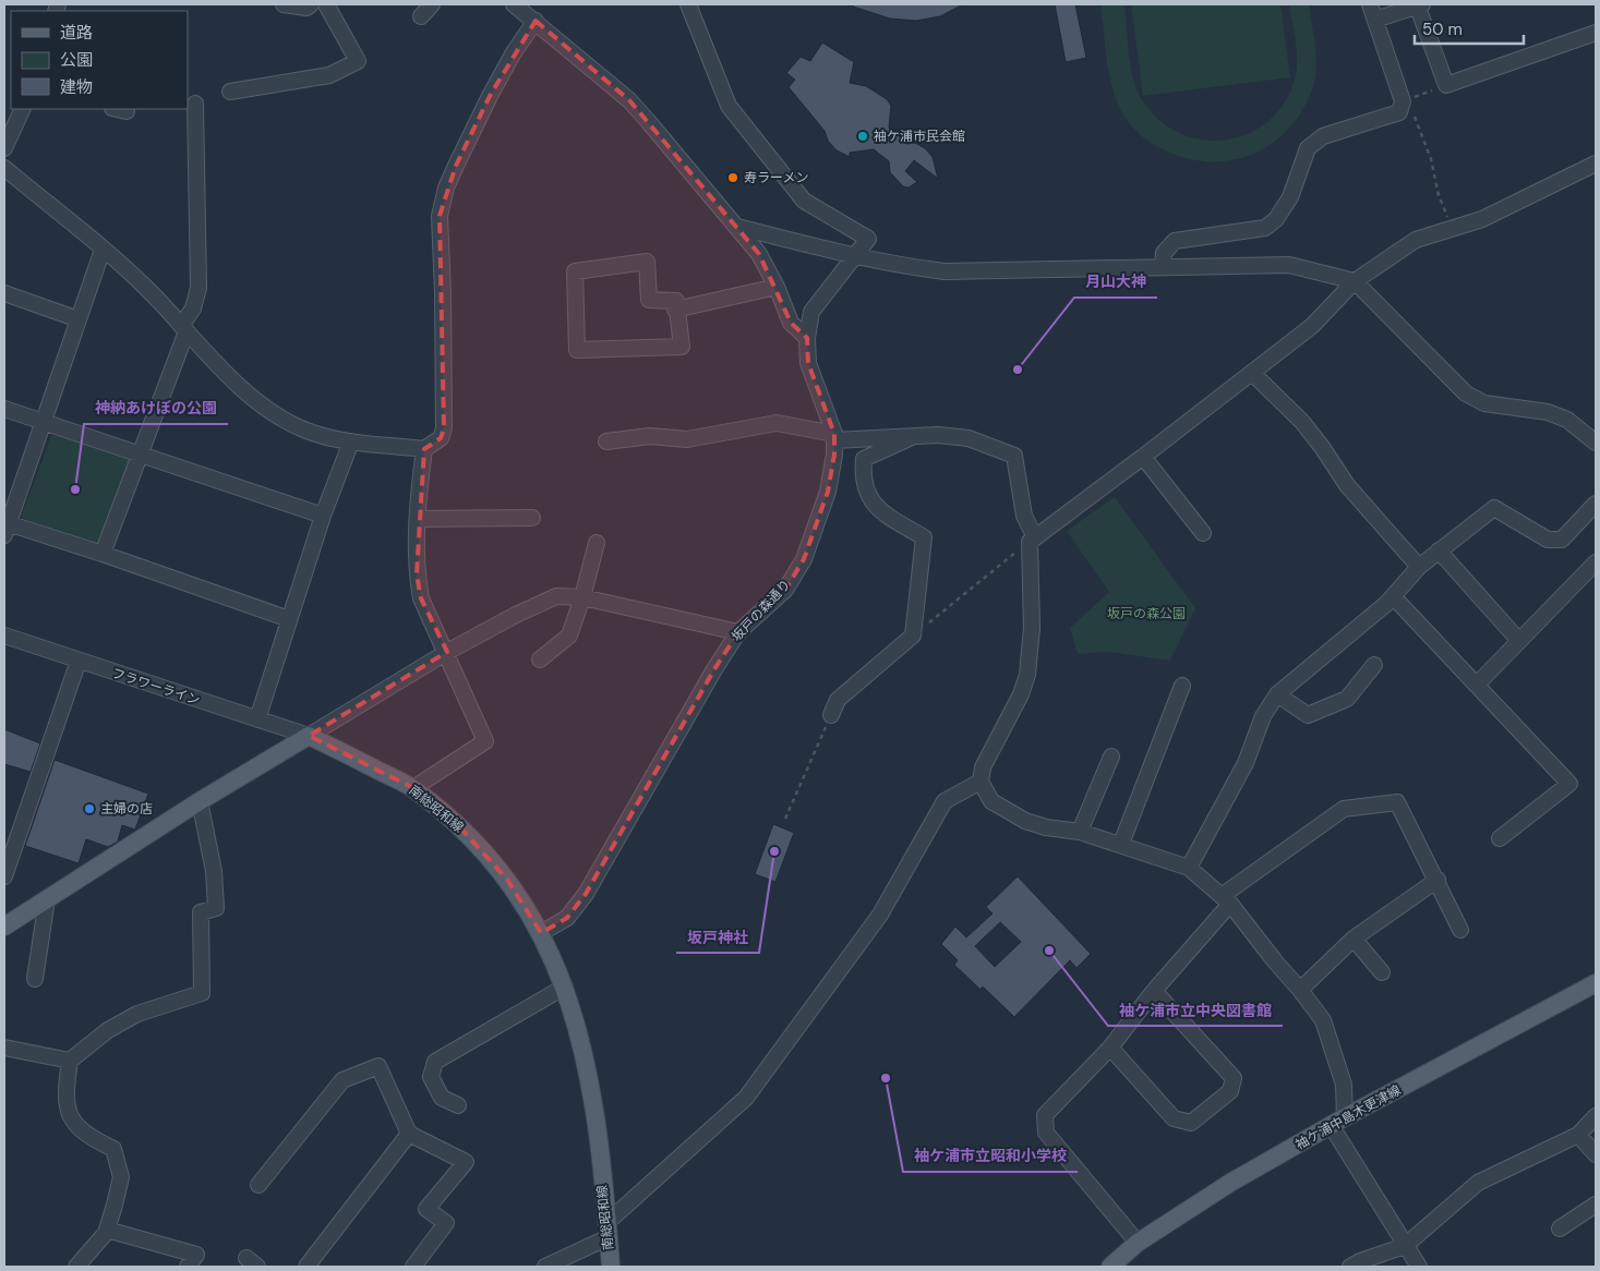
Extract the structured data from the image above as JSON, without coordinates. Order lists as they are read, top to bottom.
{
  "streets": {
    "main road": ["南総昭和線", "袖ケ浦中島木更津線"],
    "street": ["坂戸の森通り", "フラワーライン"]
  },
  "crossings": [
    ["坂戸の森通り", "南総昭和線"],
    ["フラワーライン", "南総昭和線"]
  ],
  "parks": ["坂戸の森公園"],
  "places": [
    "袖ケ浦市民会館",
    "寿ラーメン",
    "月山大神",
    "神納あけぼの公園",
    "主婦の店",
    "坂戸神社",
    "袖ケ浦市立中央図書館",
    "袖ケ浦市立昭和小学校"
  ],
  "legend": ["道路", "公園", "建物"],
  "scale_bar": "50 m"
}
